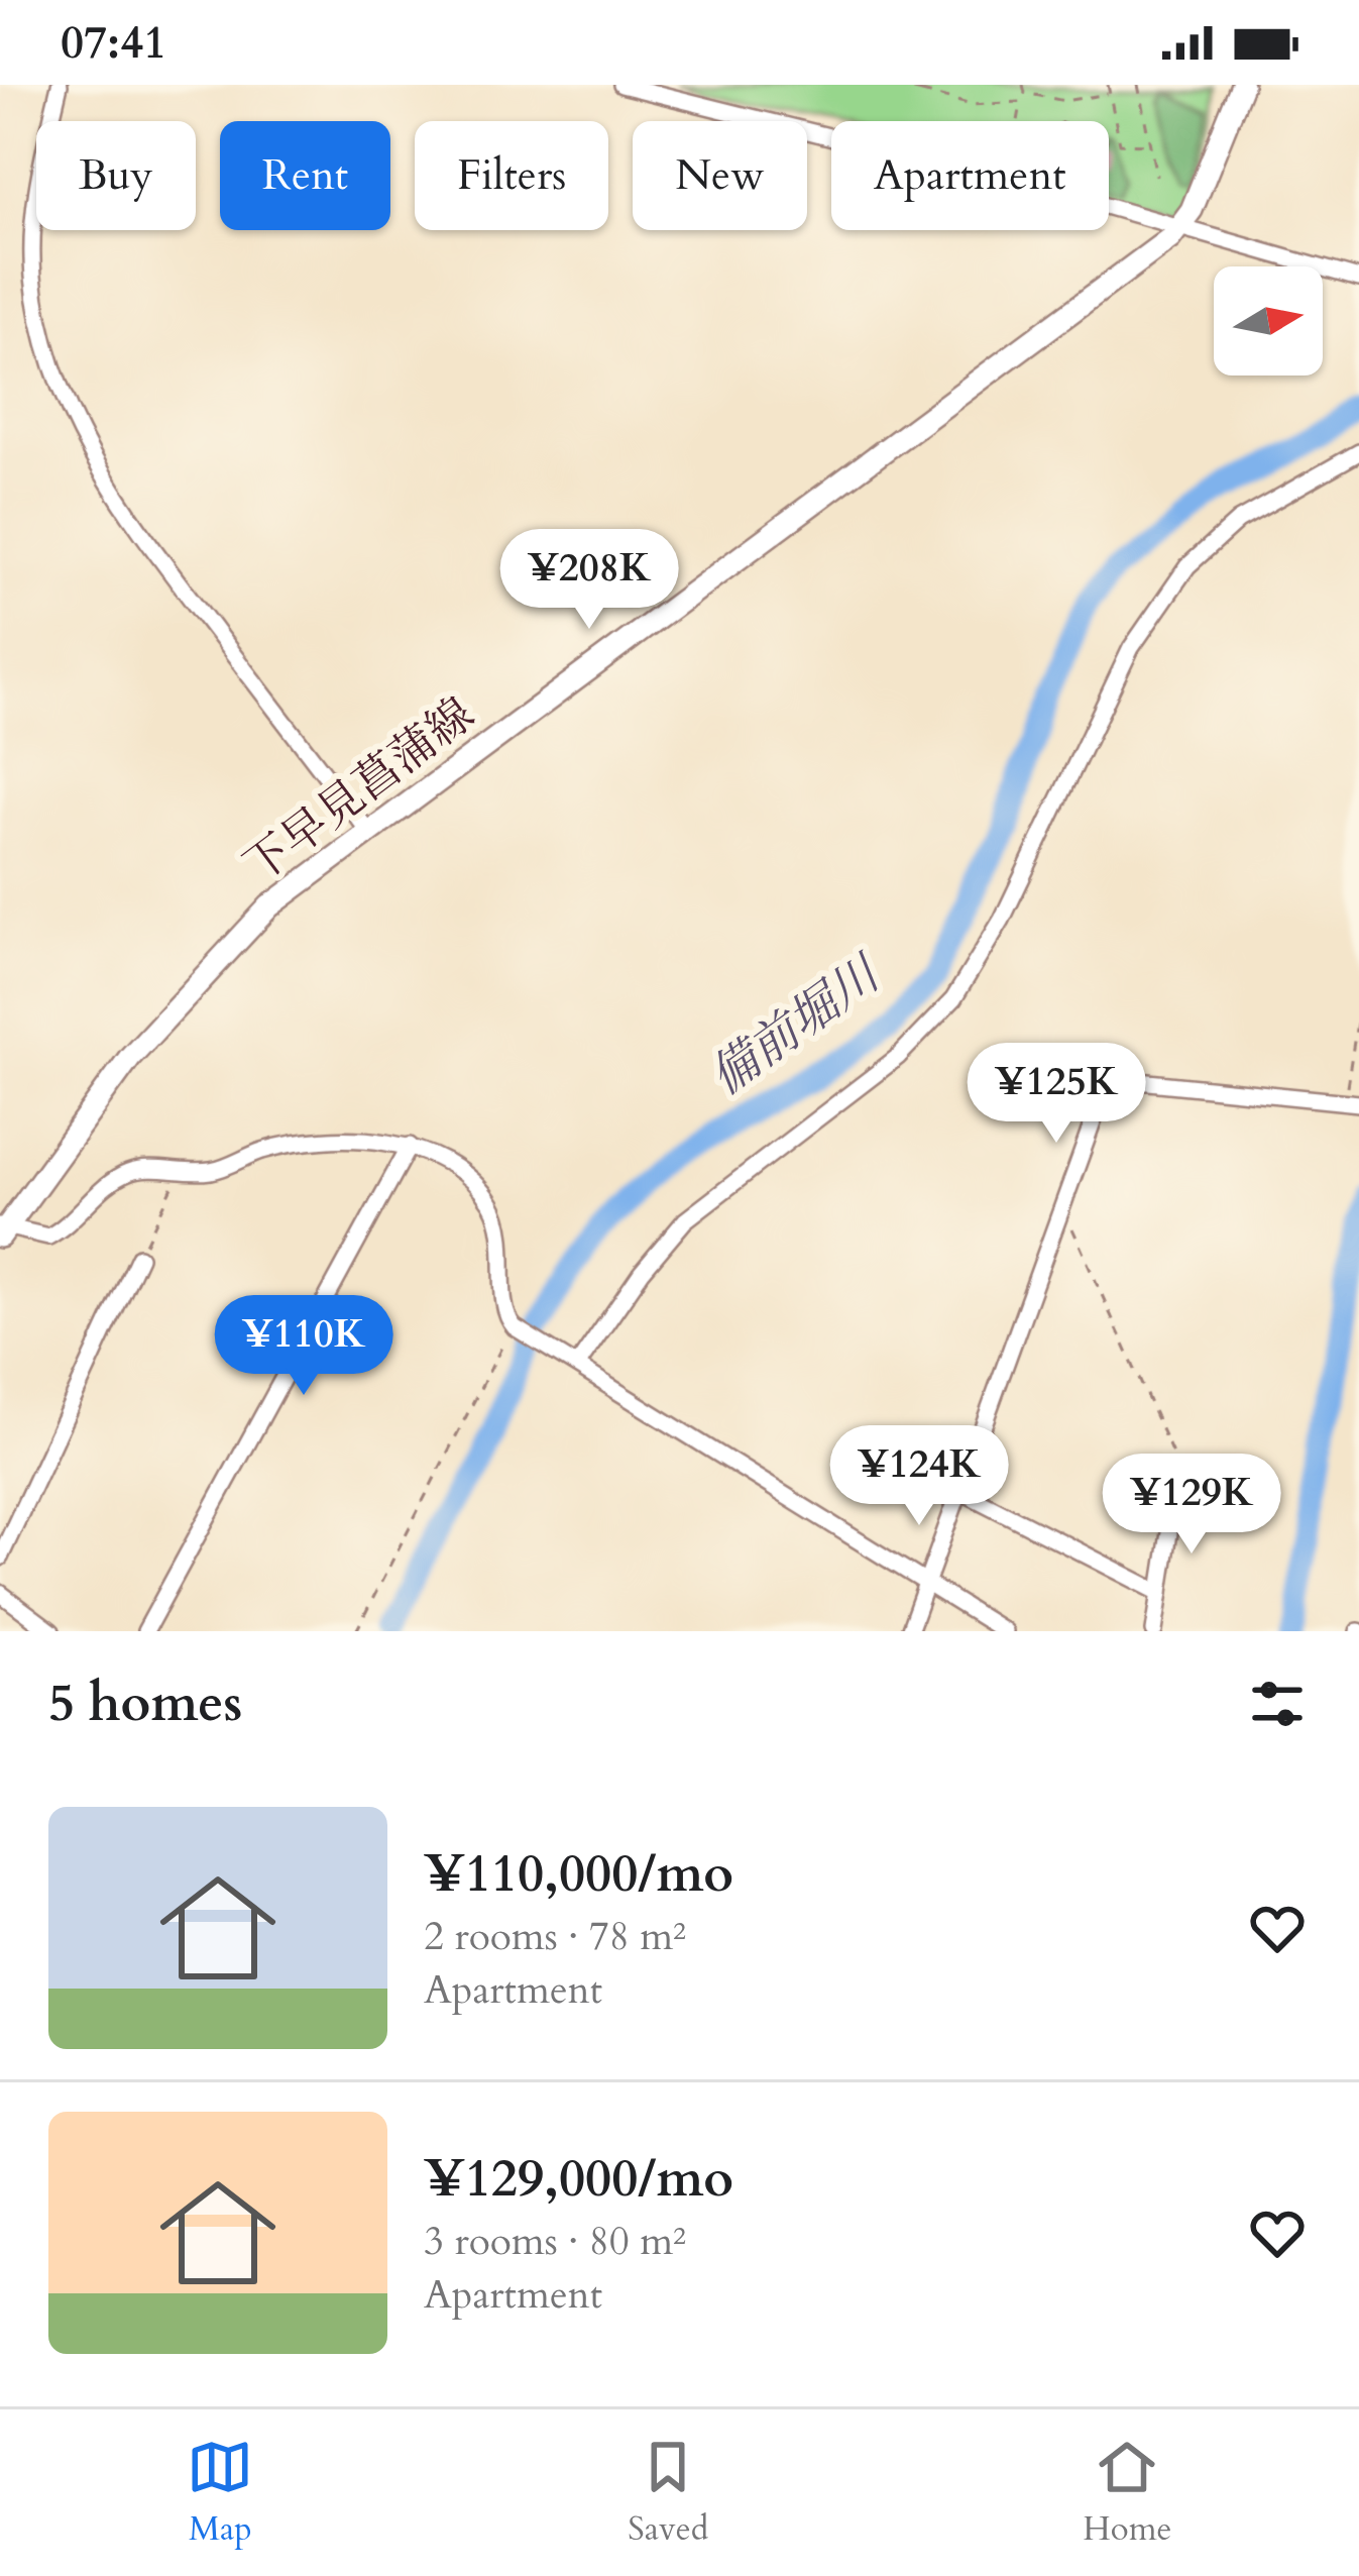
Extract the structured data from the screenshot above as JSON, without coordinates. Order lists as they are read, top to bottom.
{
  "streets": {
    "main road": ["下早見菖蒲線"]
  },
  "water": ["備前堀川"],
  "north": "right",
  "page": {
    "status": "07:41",
    "chip": [
      "Buy",
      "Rent",
      "Filters",
      "New",
      "Apartment"
    ],
    "price": [
      "¥208K",
      "¥125K",
      "¥110K",
      "¥124K",
      "¥129K"
    ],
    "heading": "5 homes",
    "list": [
      {
        "name": "¥110,000/mo",
        "note": "2 rooms · 78 m² · Apartment"
      },
      {
        "name": "¥129,000/mo",
        "note": "3 rooms · 80 m² · Apartment"
      }
    ],
    "tabs": ["Map", "Saved", "Home"]
  }
}
